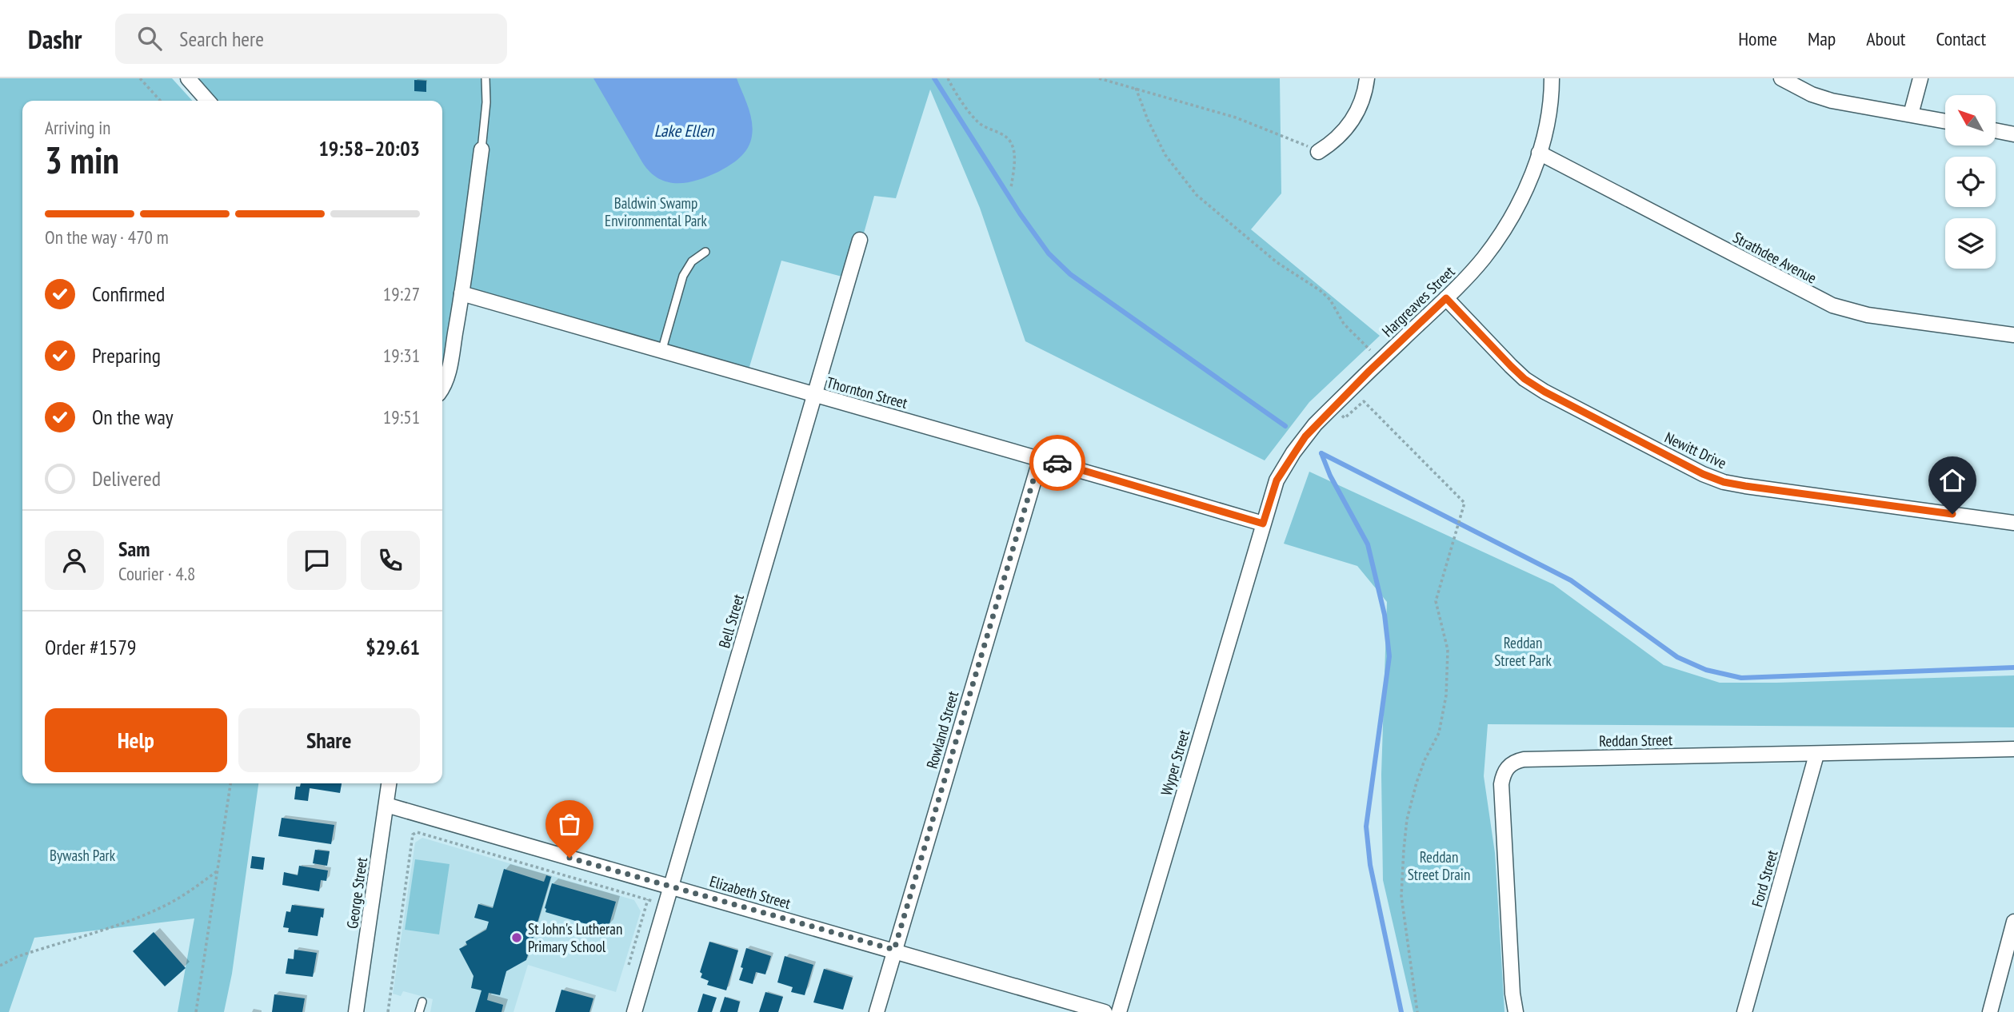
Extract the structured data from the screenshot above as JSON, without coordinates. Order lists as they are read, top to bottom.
{
  "streets": {
    "street": [
      "Strathdee Avenue",
      "Hargreaves Street",
      "Thornton Street",
      "Newitt Drive",
      "Bell Street",
      "Rowland Street",
      "Reddan Street",
      "Wyper Street",
      "Ford Street",
      "Elizabeth Street",
      "George Street"
    ]
  },
  "crossings": [
    ["Strathdee Avenue", "Hargreaves Street"],
    ["Hargreaves Street", "Thornton Street"],
    ["Hargreaves Street", "Newitt Drive"],
    ["Hargreaves Street", "Wyper Street"],
    ["Thornton Street", "Bell Street"],
    ["Thornton Street", "Rowland Street"],
    ["Thornton Street", "Wyper Street"],
    ["Bell Street", "Elizabeth Street"],
    ["Rowland Street", "Elizabeth Street"],
    ["Reddan Street", "Ford Street"],
    ["Elizabeth Street", "George Street"]
  ],
  "water": ["Lake Ellen"],
  "parks": [
    "Baldwin Swamp Environmental Park",
    "Reddan Street Park",
    "Bywash Park",
    "Reddan Street Drain"
  ],
  "places": ["St John's Lutheran Primary School"],
  "north": "top left",
  "page": {
    "header": "Dashr",
    "search": "Search here",
    "nav": [
      "Home",
      "Map",
      "About",
      "Contact"
    ],
    "heading": ["3 min", "Arriving in", "19:58–20:03"],
    "panel": [
      "Sam",
      "Courier · 4.8",
      "Order #1579",
      "$29.61"
    ],
    "bar": "On the way · 470 m",
    "list": [
      ["Confirmed", "19:27"],
      ["Preparing", "19:31"],
      ["On the way", "19:51"],
      "Delivered"
    ],
    "buttons": ["Help", "Share"]
  }
}
